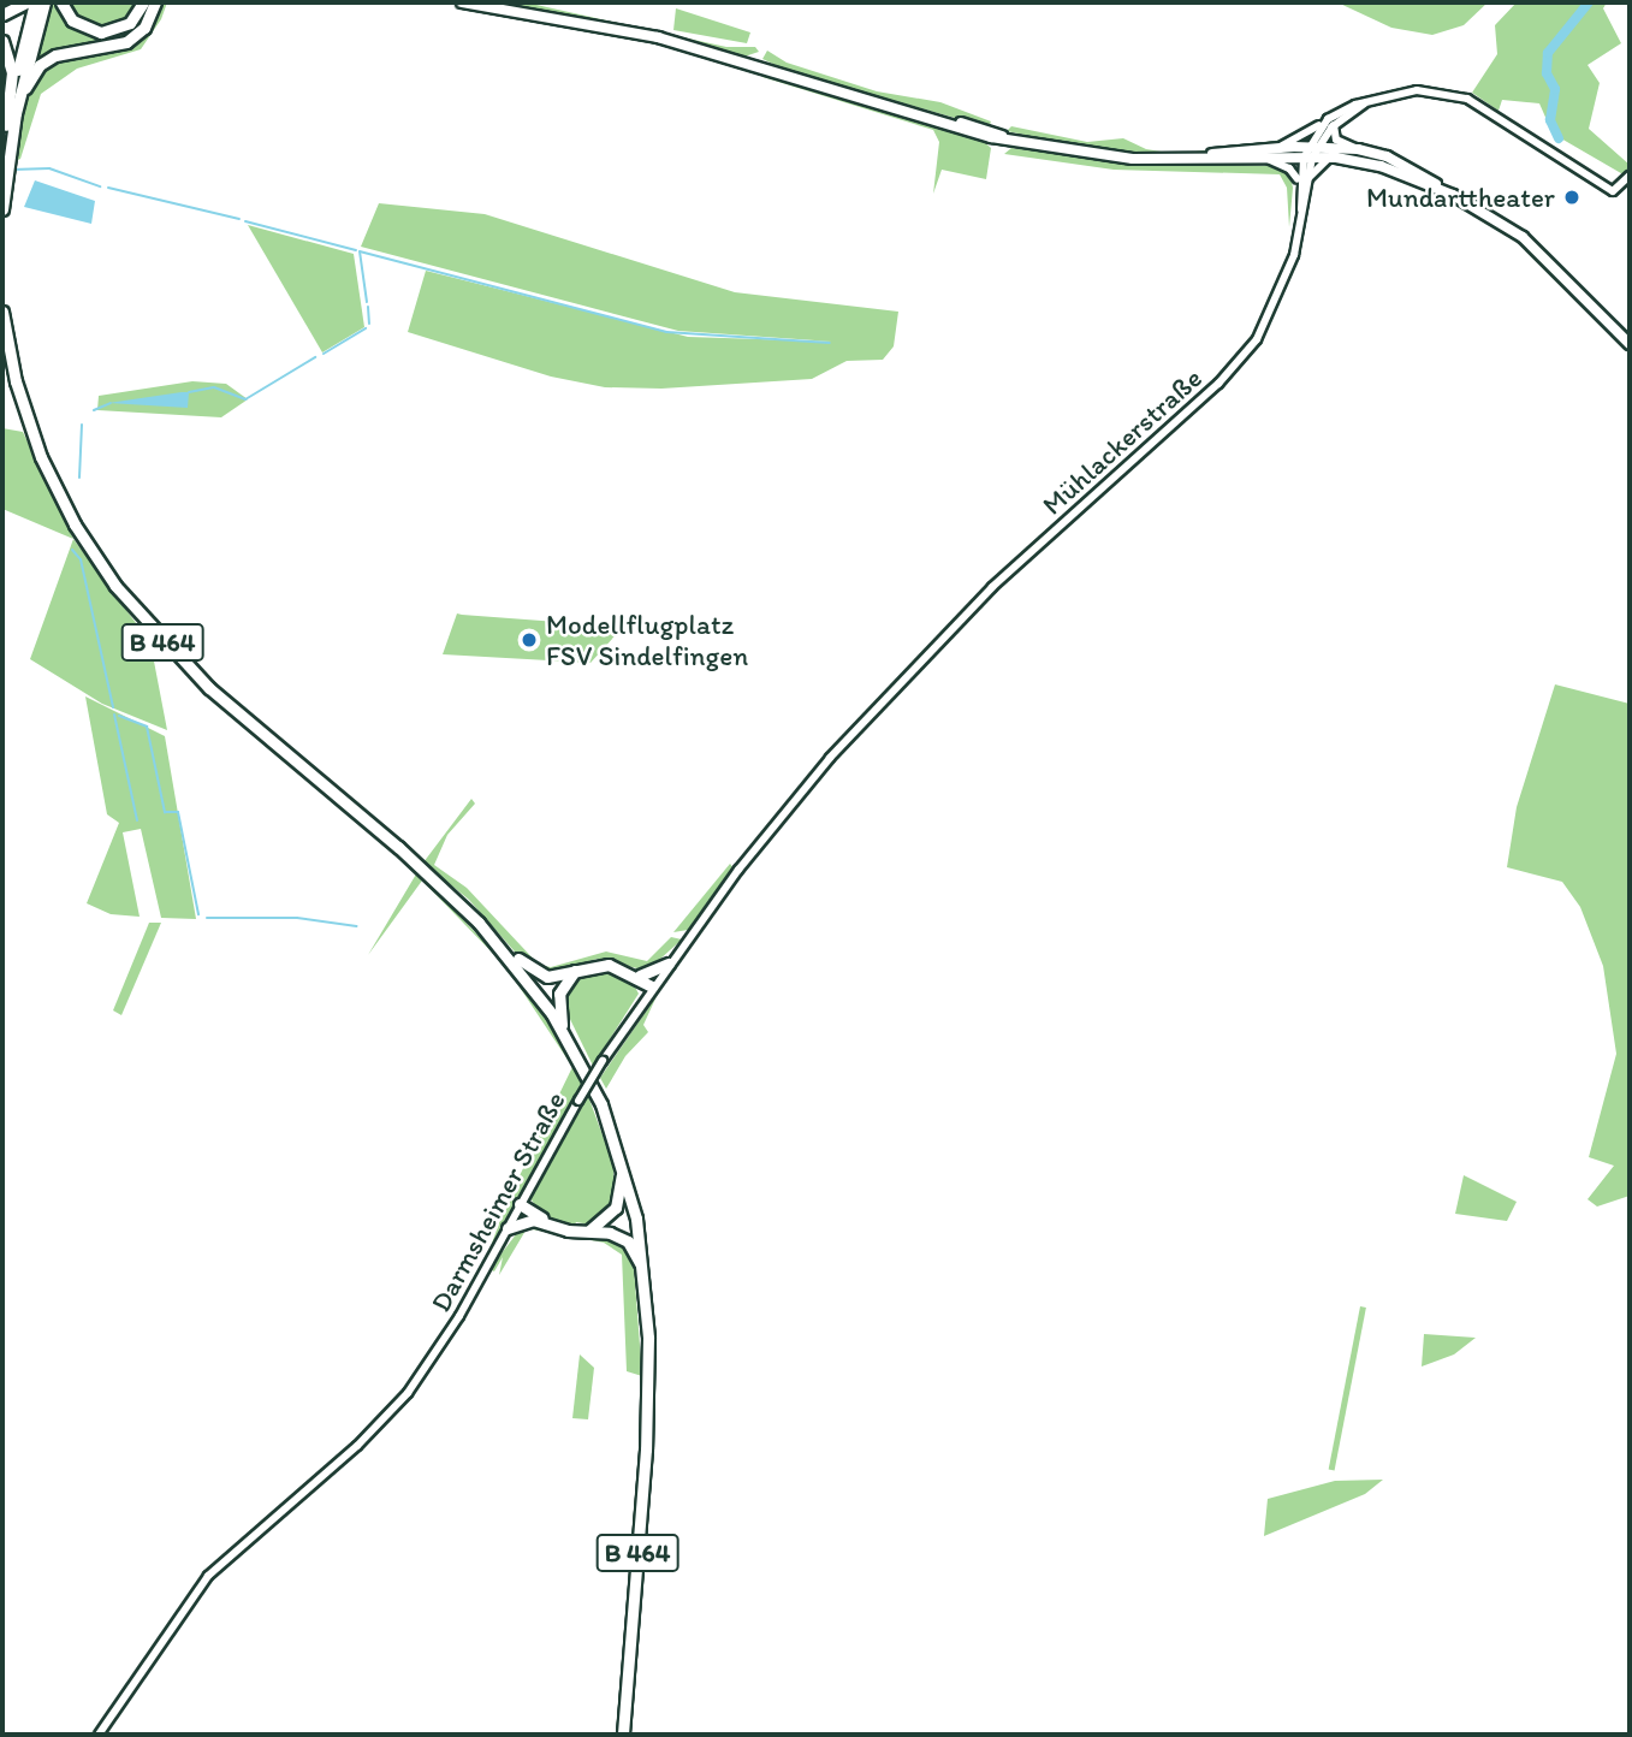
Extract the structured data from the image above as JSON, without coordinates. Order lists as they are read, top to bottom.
{
  "streets": {
    "highway": ["B 464"],
    "street": ["Mühlackerstraße", "Darmsheimer Straße"]
  },
  "crossings": [
    ["Mühlackerstraße", "Darmsheimer Straße"]
  ],
  "places": ["Mundarttheater", "Modellflugplatz FSV Sindelfingen"]
}
